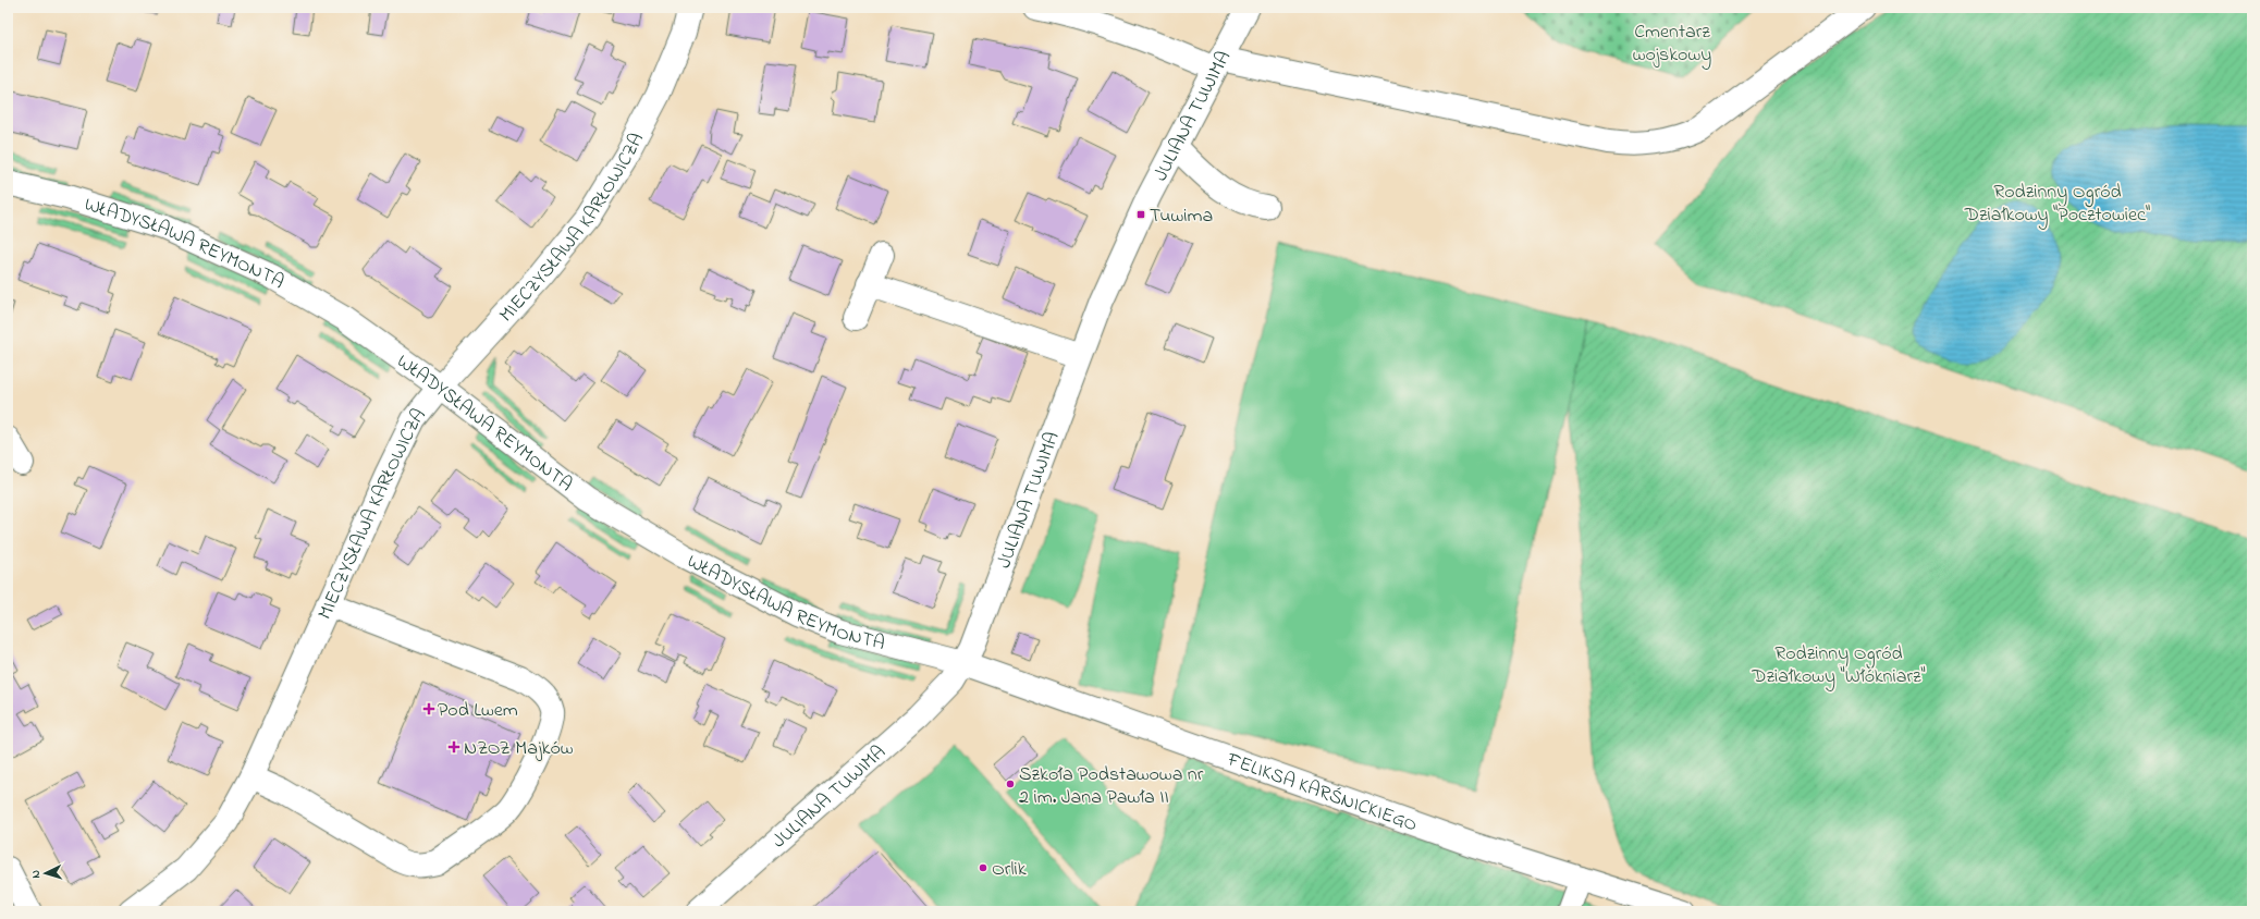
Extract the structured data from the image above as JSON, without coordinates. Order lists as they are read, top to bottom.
{
  "streets": {
    "street": [
      "JULIANA TUWIMA",
      "MIECZYSŁAWA KARŁOWICZA",
      "WŁADYSŁAWA REYMONTA",
      "FELIKSA KARŚNICKIEGO"
    ]
  },
  "crossings": [
    ["JULIANA TUWIMA", "WŁADYSŁAWA REYMONTA"],
    ["JULIANA TUWIMA", "FELIKSA KARŚNICKIEGO"],
    ["MIECZYSŁAWA KARŁOWICZA", "WŁADYSŁAWA REYMONTA"],
    ["WŁADYSŁAWA REYMONTA", "FELIKSA KARŚNICKIEGO"]
  ],
  "parks": ["Cmentarz wojskowy", "Rodzinny Ogród Działkowy \"Pocztowiec\"", "Rodzinny Ogród Działkowy \"Włókniarz\""],
  "places": {
    "transit": ["Tuwima"],
    "health": ["Pod Lwem", "NZOZ Majków"],
    "other": ["Szkoła Podstawowa nr 2 im. Jana Pawła II", "Orlik"]
  },
  "north": "left"
}
